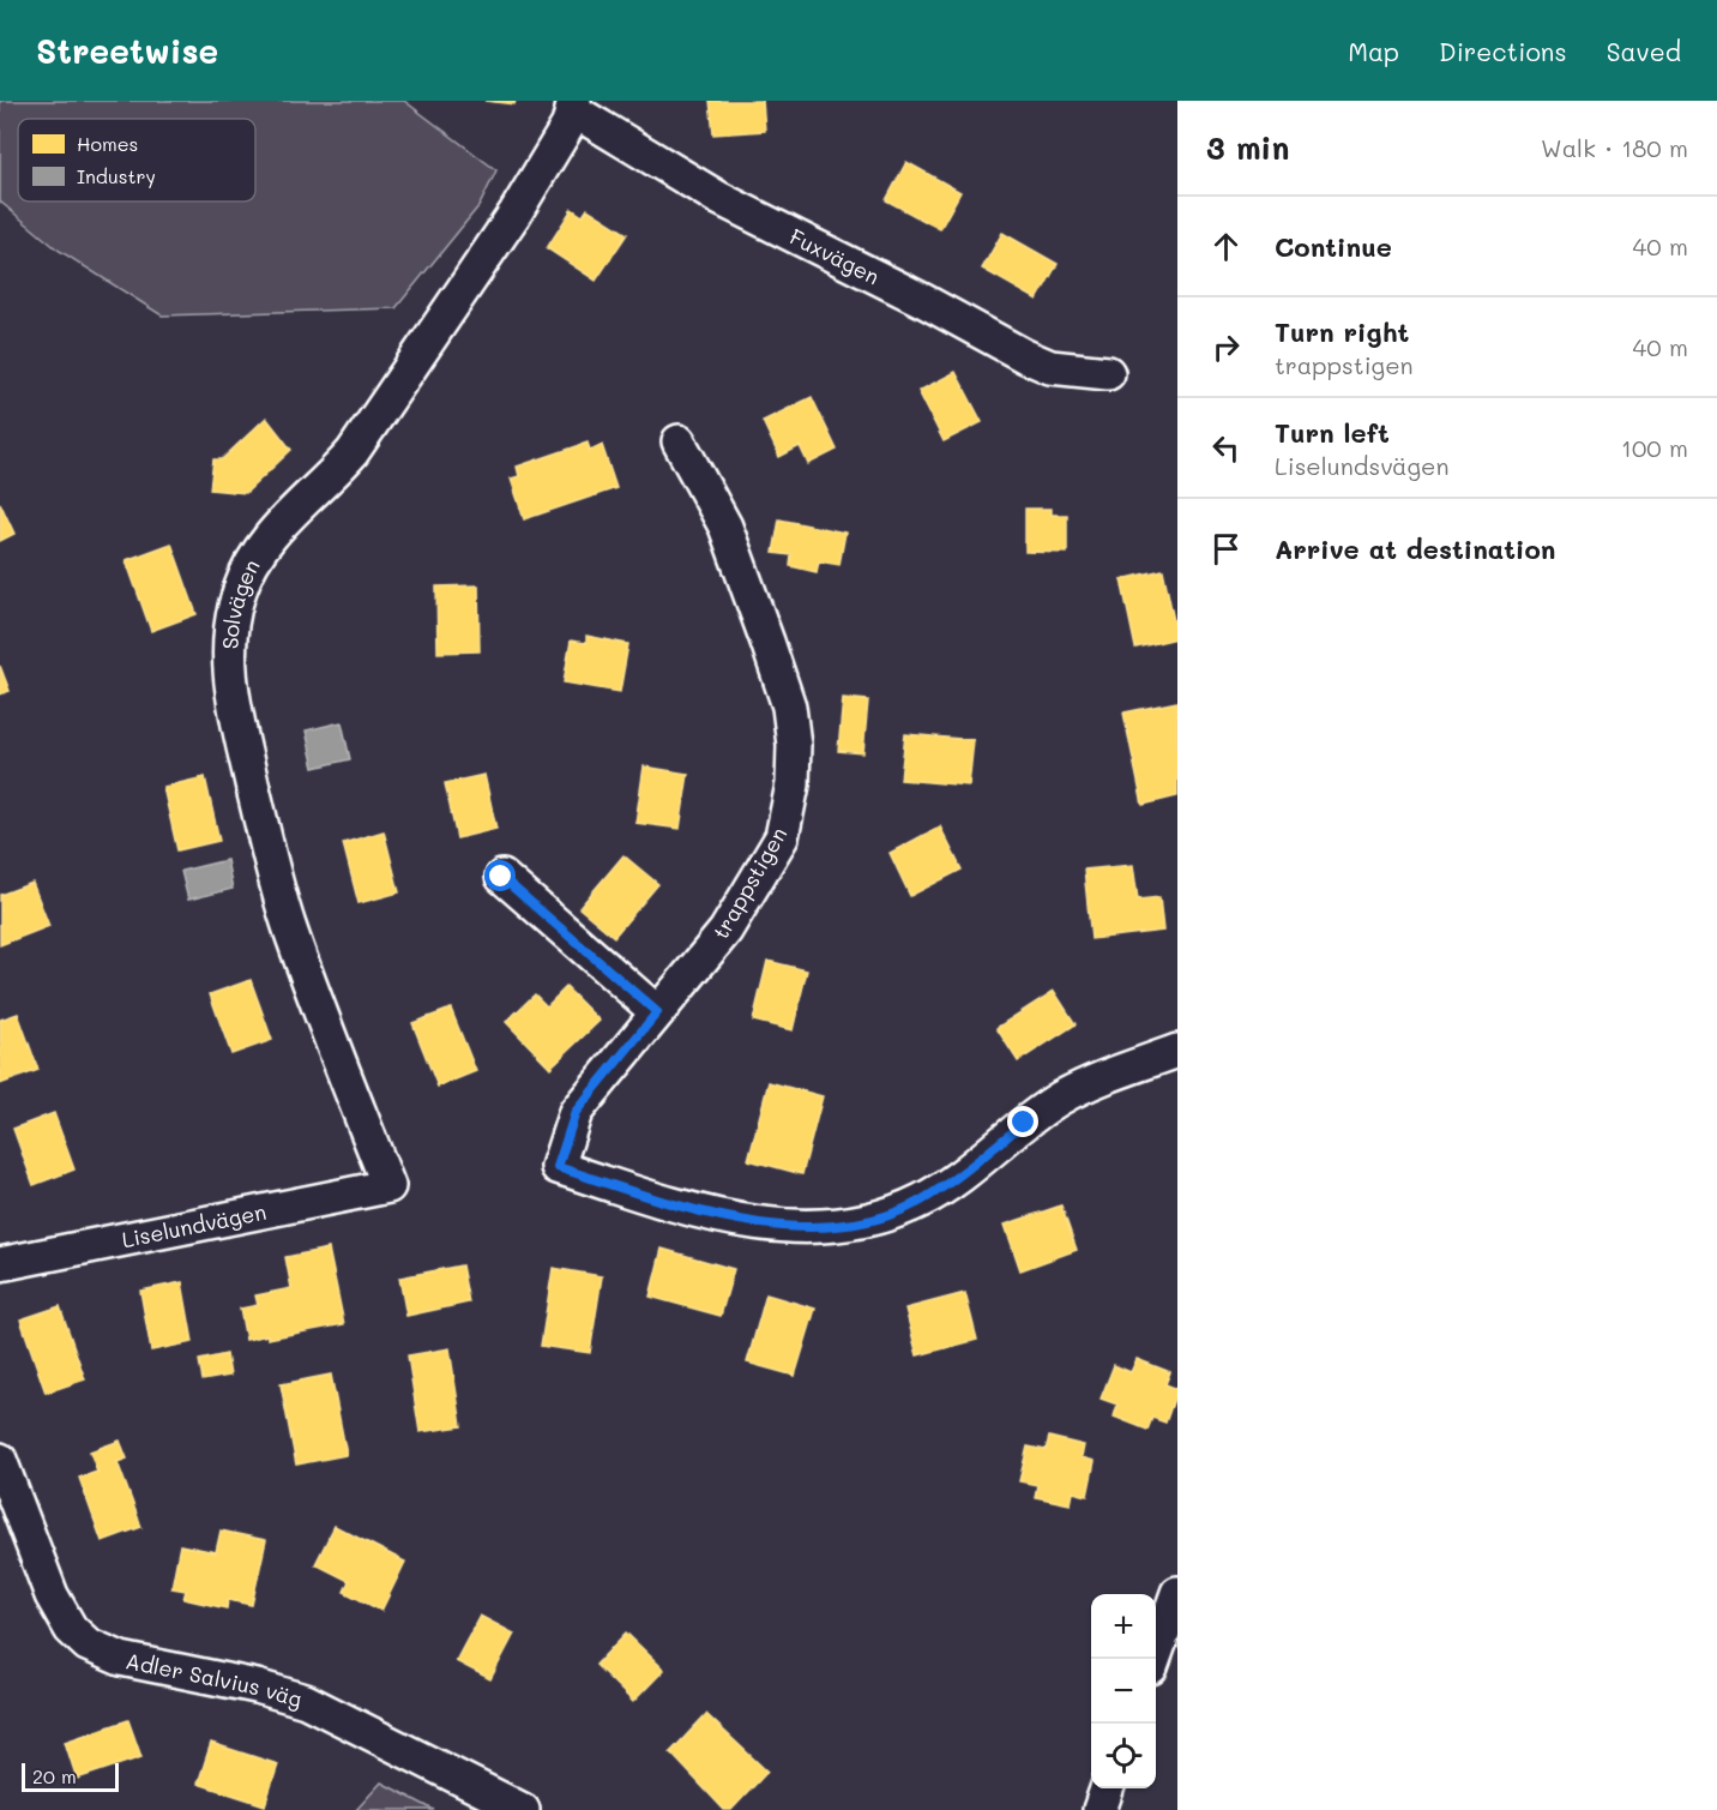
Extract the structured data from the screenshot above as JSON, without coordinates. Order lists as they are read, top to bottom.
{
  "streets": {
    "street": [
      "Fuxvägen",
      "Solvägen",
      "trappstigen",
      "Liselundvägen",
      "Adler Salvius väg"
    ]
  },
  "crossings": [
    ["Fuxvägen", "Solvägen"],
    ["Solvägen", "Liselundvägen"]
  ],
  "legend": ["Homes", "Industry"],
  "scale_bar": "20 m",
  "page": {
    "header": "Streetwise",
    "nav": ["Map", "Directions", "Saved"],
    "heading": ["3 min", "Walk · 180 m"],
    "list": [
      ["Continue", "40 m"],
      ["Turn right", "trappstigen", "40 m"],
      ["Turn left", "Liselundsvägen", "100 m"],
      "Arrive at destination"
    ],
    "map_buttons": ["+", "−"],
    "scale": "20 m"
  }
}
